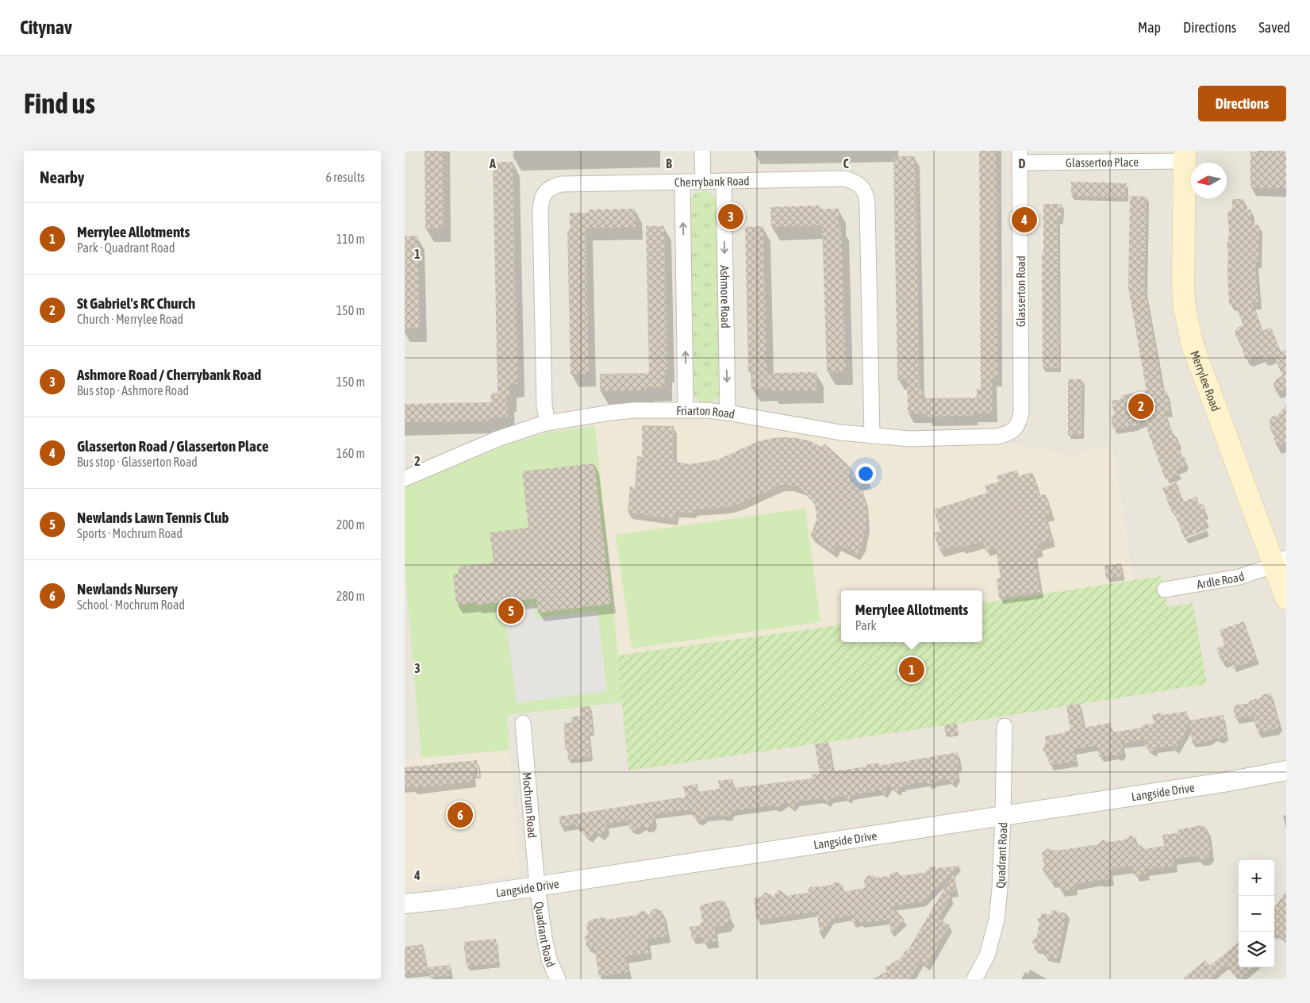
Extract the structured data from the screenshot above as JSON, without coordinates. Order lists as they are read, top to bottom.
{
  "streets": {
    "main road": ["Merrylee Road"],
    "street": [
      "Glasserton Place",
      "Cherrybank Road",
      "Glasserton Road",
      "Ashmore Road",
      "Friarton Road",
      "Ardle Road",
      "Langside Drive",
      "Mochrum Road",
      "Quadrant Road"
    ]
  },
  "crossings": [
    ["Glasserton Place", "Glasserton Road"],
    ["Glasserton Place", "Merrylee Road"],
    ["Cherrybank Road", "Ashmore Road"],
    ["Cherrybank Road", "Friarton Road"],
    ["Glasserton Road", "Friarton Road"],
    ["Ashmore Road", "Friarton Road"],
    ["Merrylee Road", "Ardle Road"],
    ["Langside Drive", "Mochrum Road"],
    ["Langside Drive", "Quadrant Road"],
    ["Mochrum Road", "Quadrant Road"]
  ],
  "north": "left",
  "page": {
    "header": "Citynav",
    "nav": ["Map", "Directions", "Saved"],
    "buttons": "Directions",
    "title": "Find us",
    "heading": ["Nearby", "6 results"],
    "list": [
      {
        "mark": "1",
        "name": "Merrylee Allotments",
        "note": "Park · Quadrant Road",
        "value": "110 m"
      },
      {
        "mark": "2",
        "name": "St Gabriel's RC Church",
        "note": "Church · Merrylee Road",
        "value": "150 m"
      },
      {
        "mark": "3",
        "name": "Ashmore Road / Cherrybank Road",
        "note": "Bus stop · Ashmore Road",
        "value": "150 m"
      },
      {
        "mark": "4",
        "name": "Glasserton Road / Glasserton Place",
        "note": "Bus stop · Glasserton Road",
        "value": "160 m"
      },
      {
        "mark": "5",
        "name": "Newlands Lawn Tennis Club",
        "note": "Sports · Mochrum Road",
        "value": "200 m"
      },
      {
        "mark": "6",
        "name": "Newlands Nursery",
        "note": "School · Mochrum Road",
        "value": "280 m"
      }
    ],
    "pins": [
      "3",
      "4",
      "2",
      "5",
      "1",
      "6"
    ],
    "popup": ["Merrylee Allotments", "Park"],
    "map_buttons": ["+", "−"]
  },
  "grid": {
    "columns": [
      "A",
      "B",
      "C",
      "D"
    ],
    "rows": [
      "1",
      "2",
      "3",
      "4"
    ]
  }
}
